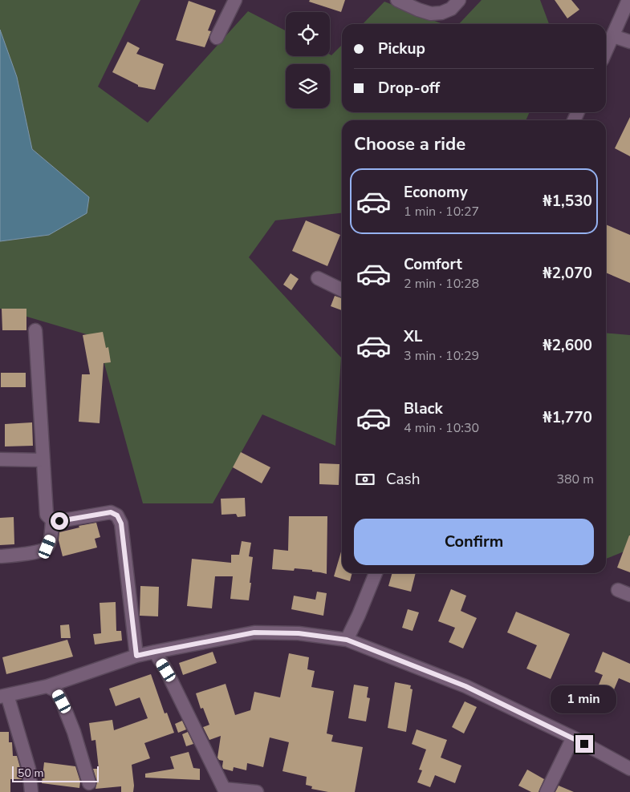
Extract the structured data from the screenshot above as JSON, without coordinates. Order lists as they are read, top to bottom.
{
  "scale_bar": "50 m",
  "page": {
    "banner": ["Pickup", "Drop-off"],
    "heading": "Choose a ride",
    "list": [
      {
        "name": "Economy",
        "note": "1 min · 10:27",
        "value": "₦1,530"
      },
      {
        "name": "Comfort",
        "note": "2 min · 10:28",
        "value": "₦2,070"
      },
      {
        "name": "XL",
        "note": "3 min · 10:29",
        "value": "₦2,600"
      },
      {
        "name": "Black",
        "note": "4 min · 10:30",
        "value": "₦1,770"
      }
    ],
    "pay": ["Cash", "380 m"],
    "buttons": "Confirm",
    "bubble": "1 min",
    "scale": "50 m"
  }
}
